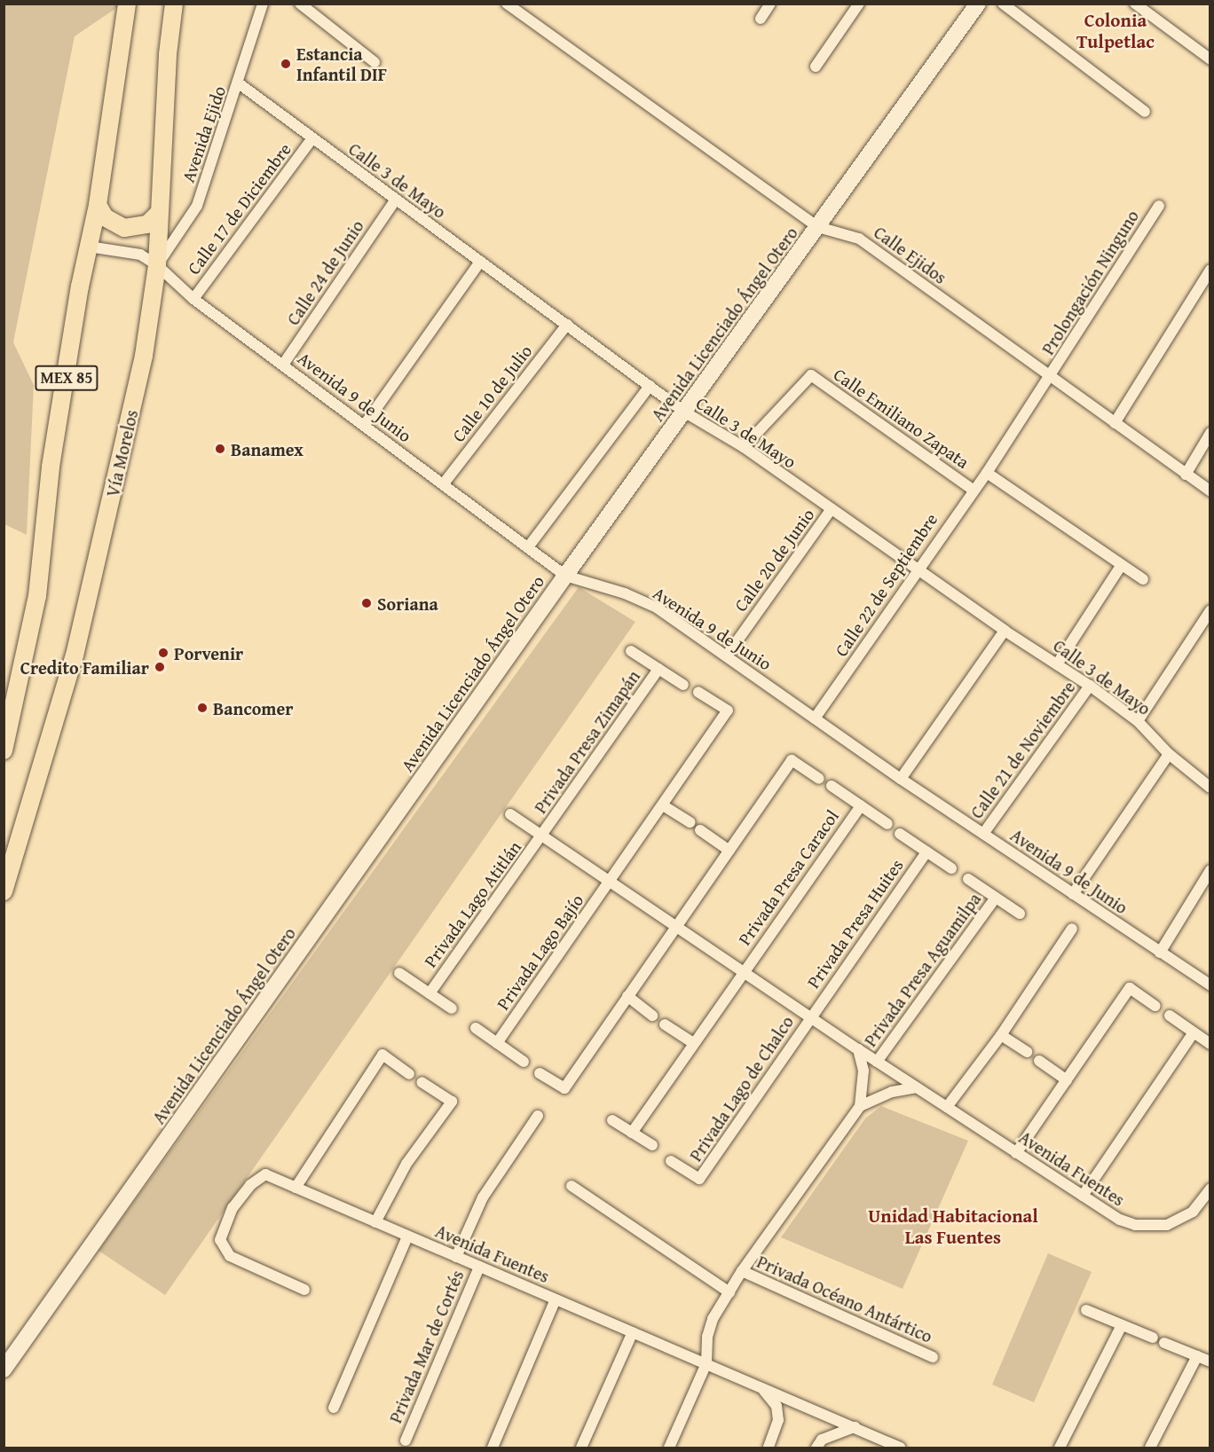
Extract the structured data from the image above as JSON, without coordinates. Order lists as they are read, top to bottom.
{
  "streets": {
    "main road": ["Avenida Licenciado Ángel Otero", "MEX 85", "Vía Morelos"],
    "street": [
      "Avenida Ejido",
      "Calle 3 de Mayo",
      "Calle 17 de Diciembre",
      "Calle Ejidos",
      "Calle 24 de Junio",
      "Prolongación Ninguno",
      "Calle 10 de Julio",
      "Avenida 9 de Junio",
      "Calle Emiliano Zapata",
      "Calle 20 de Junio",
      "Calle 22 de Septiembre",
      "Privada Presa Zimapán",
      "Calle 21 de Noviembre",
      "Privada Presa Caracol",
      "Privada Lago Atitlán",
      "Privada Presa Huites",
      "Privada Lago Bajío",
      "Privada Presa Aguamilpa",
      "Privada Lago de Chalco",
      "Avenida Fuentes",
      "Privada Océano Antártico",
      "Privada Mar de Cortés"
    ]
  },
  "crossings": [
    ["Avenida Ejido", "Calle 3 de Mayo"],
    ["Avenida Ejido", "Avenida 9 de Junio"],
    ["Avenida Ejido", "Vía Morelos"],
    ["Calle 3 de Mayo", "Calle 17 de Diciembre"],
    ["Calle 3 de Mayo", "Calle 24 de Junio"],
    ["Calle 3 de Mayo", "Avenida Licenciado Ángel Otero"],
    ["Calle 3 de Mayo", "Calle 10 de Julio"],
    ["Calle 3 de Mayo", "Calle Emiliano Zapata"],
    ["Calle 3 de Mayo", "Calle 20 de Junio"],
    ["Calle 3 de Mayo", "Calle 22 de Septiembre"],
    ["Calle 3 de Mayo", "Calle 21 de Noviembre"],
    ["Calle 17 de Diciembre", "Avenida 9 de Junio"],
    ["Calle Ejidos", "Prolongación Ninguno"],
    ["Calle Ejidos", "Avenida Licenciado Ángel Otero"],
    ["Calle Ejidos", "Calle 22 de Septiembre"],
    ["Calle 24 de Junio", "Avenida 9 de Junio"],
    ["Prolongación Ninguno", "Calle 22 de Septiembre"],
    ["Avenida Licenciado Ángel Otero", "Avenida 9 de Junio"],
    ["MEX 85", "Avenida 9 de Junio"],
    ["Calle 10 de Julio", "Avenida 9 de Junio"],
    ["Avenida 9 de Junio", "Vía Morelos"],
    ["Avenida 9 de Junio", "Calle 20 de Junio"],
    ["Avenida 9 de Junio", "Calle 22 de Septiembre"],
    ["Avenida 9 de Junio", "Calle 21 de Noviembre"],
    ["Calle Emiliano Zapata", "Calle 22 de Septiembre"],
    ["Privada Presa Zimapán", "Privada Lago Atitlán"],
    ["Privada Presa Zimapán", "Avenida Fuentes"],
    ["Privada Presa Caracol", "Avenida Fuentes"],
    ["Privada Lago Atitlán", "Avenida Fuentes"],
    ["Privada Presa Huites", "Privada Lago de Chalco"],
    ["Privada Presa Huites", "Avenida Fuentes"],
    ["Privada Lago Bajío", "Avenida Fuentes"],
    ["Privada Presa Aguamilpa", "Avenida Fuentes"],
    ["Privada Lago de Chalco", "Avenida Fuentes"],
    ["Avenida Fuentes", "Privada Mar de Cortés"]
  ],
  "districts": ["Colonia Tulpetlac", "Unidad Habitacional Las Fuentes"],
  "places": [
    "Estancia Infantil DIF",
    "Banamex",
    "Soriana",
    "Porvenir",
    "Credito Familiar",
    "Bancomer"
  ]
}
